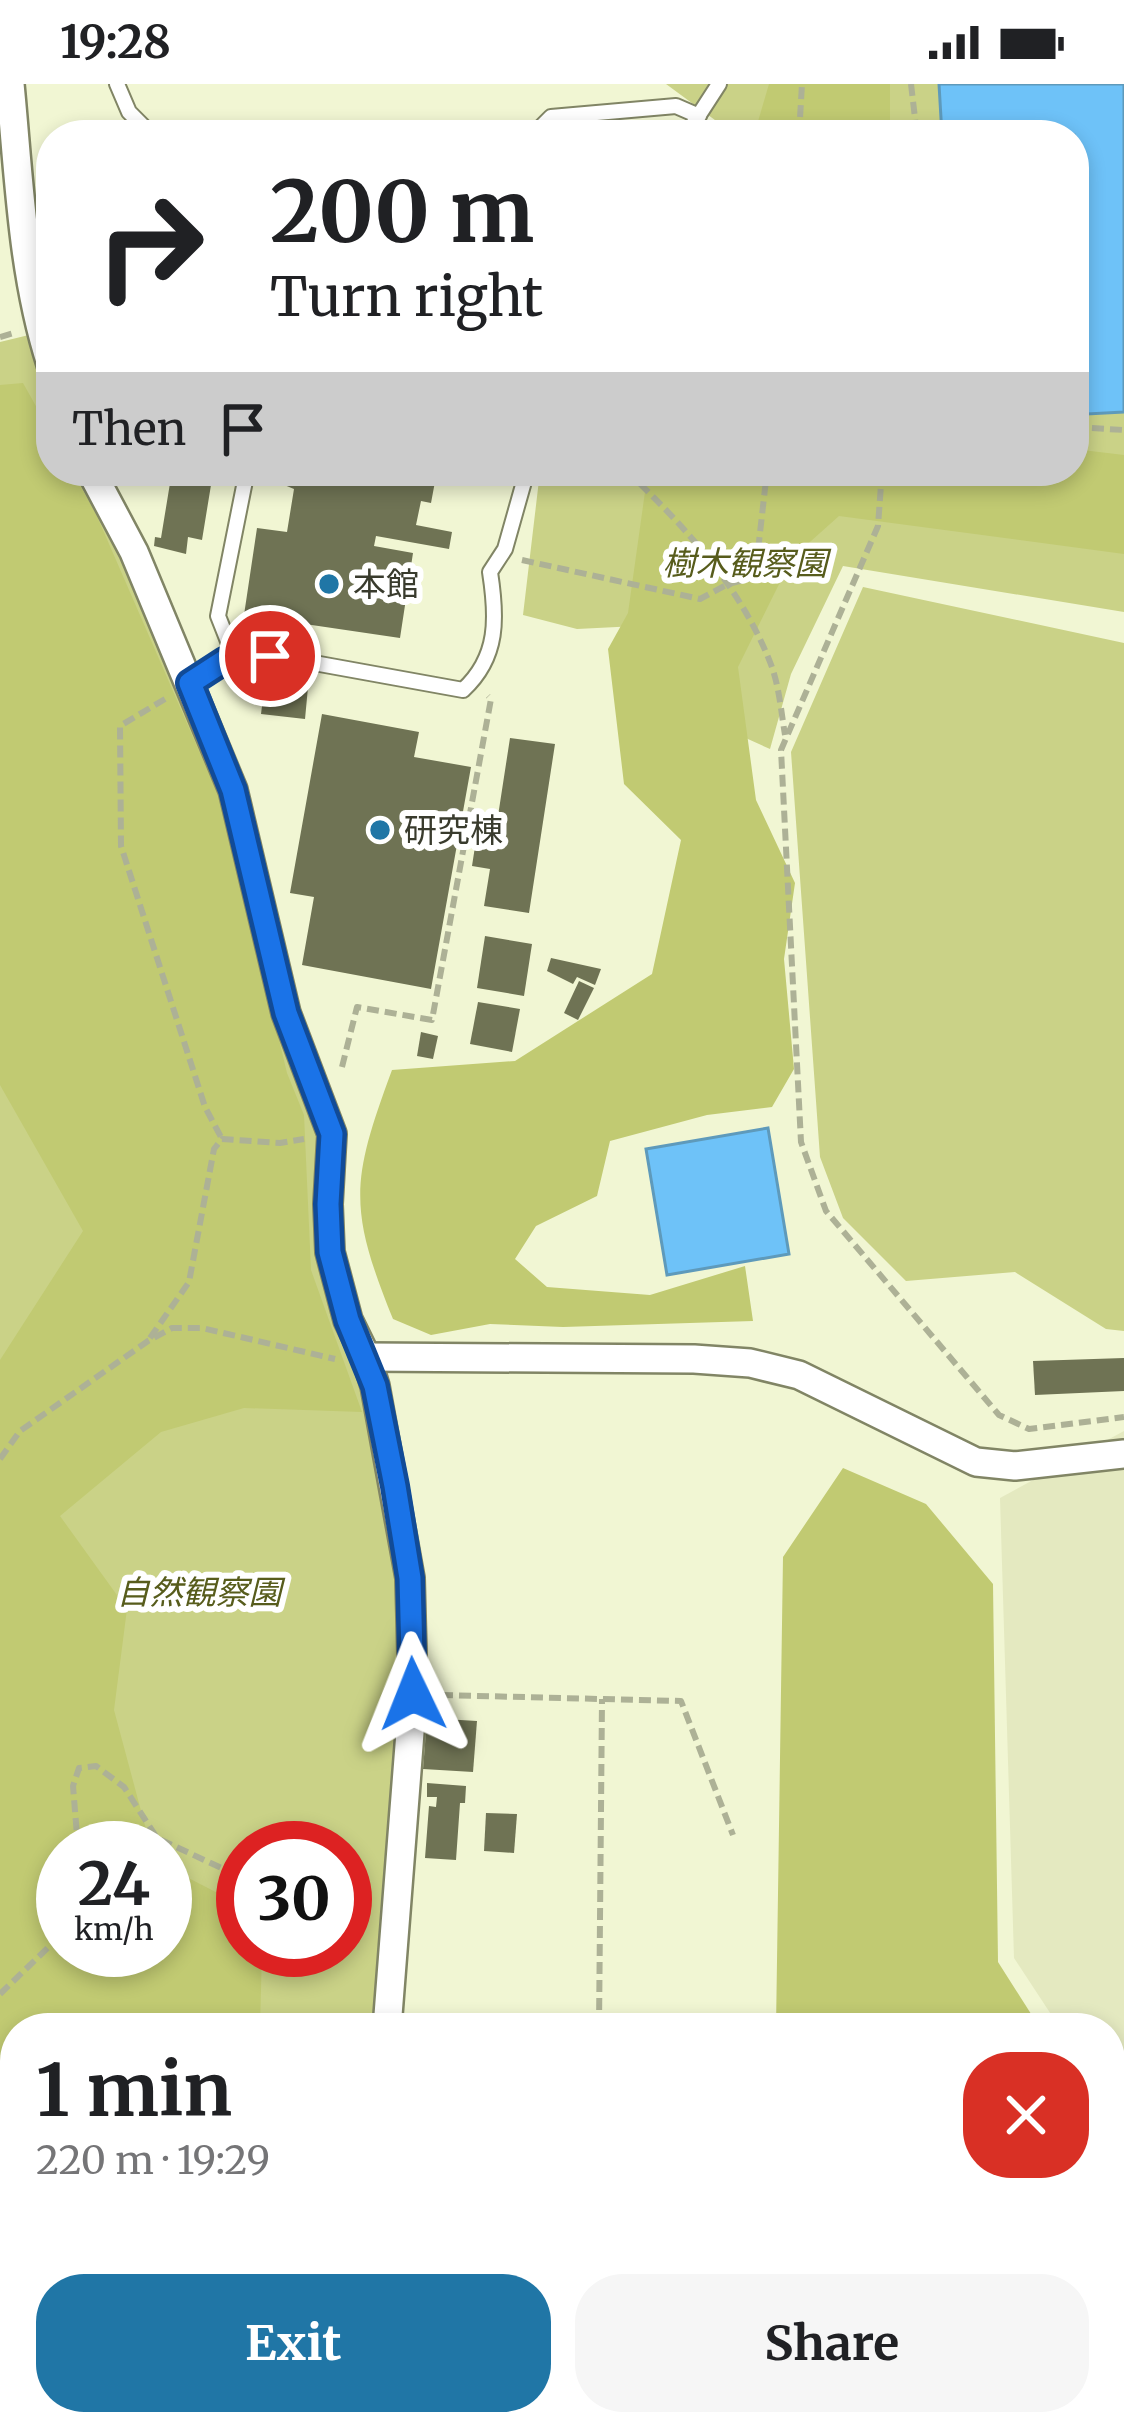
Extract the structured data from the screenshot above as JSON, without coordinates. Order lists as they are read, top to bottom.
{
  "parks": ["樹木観察園", "自然観察園"],
  "places": ["本館", "研究棟"],
  "page": {
    "status": "19:28",
    "turn": ["200 m", "Turn right"],
    "then": "Then",
    "speed": "24 km/h",
    "limit": "30",
    "heading": ["1 min", "220 m · 19:29"],
    "buttons": ["Exit", "Share"]
  }
}
